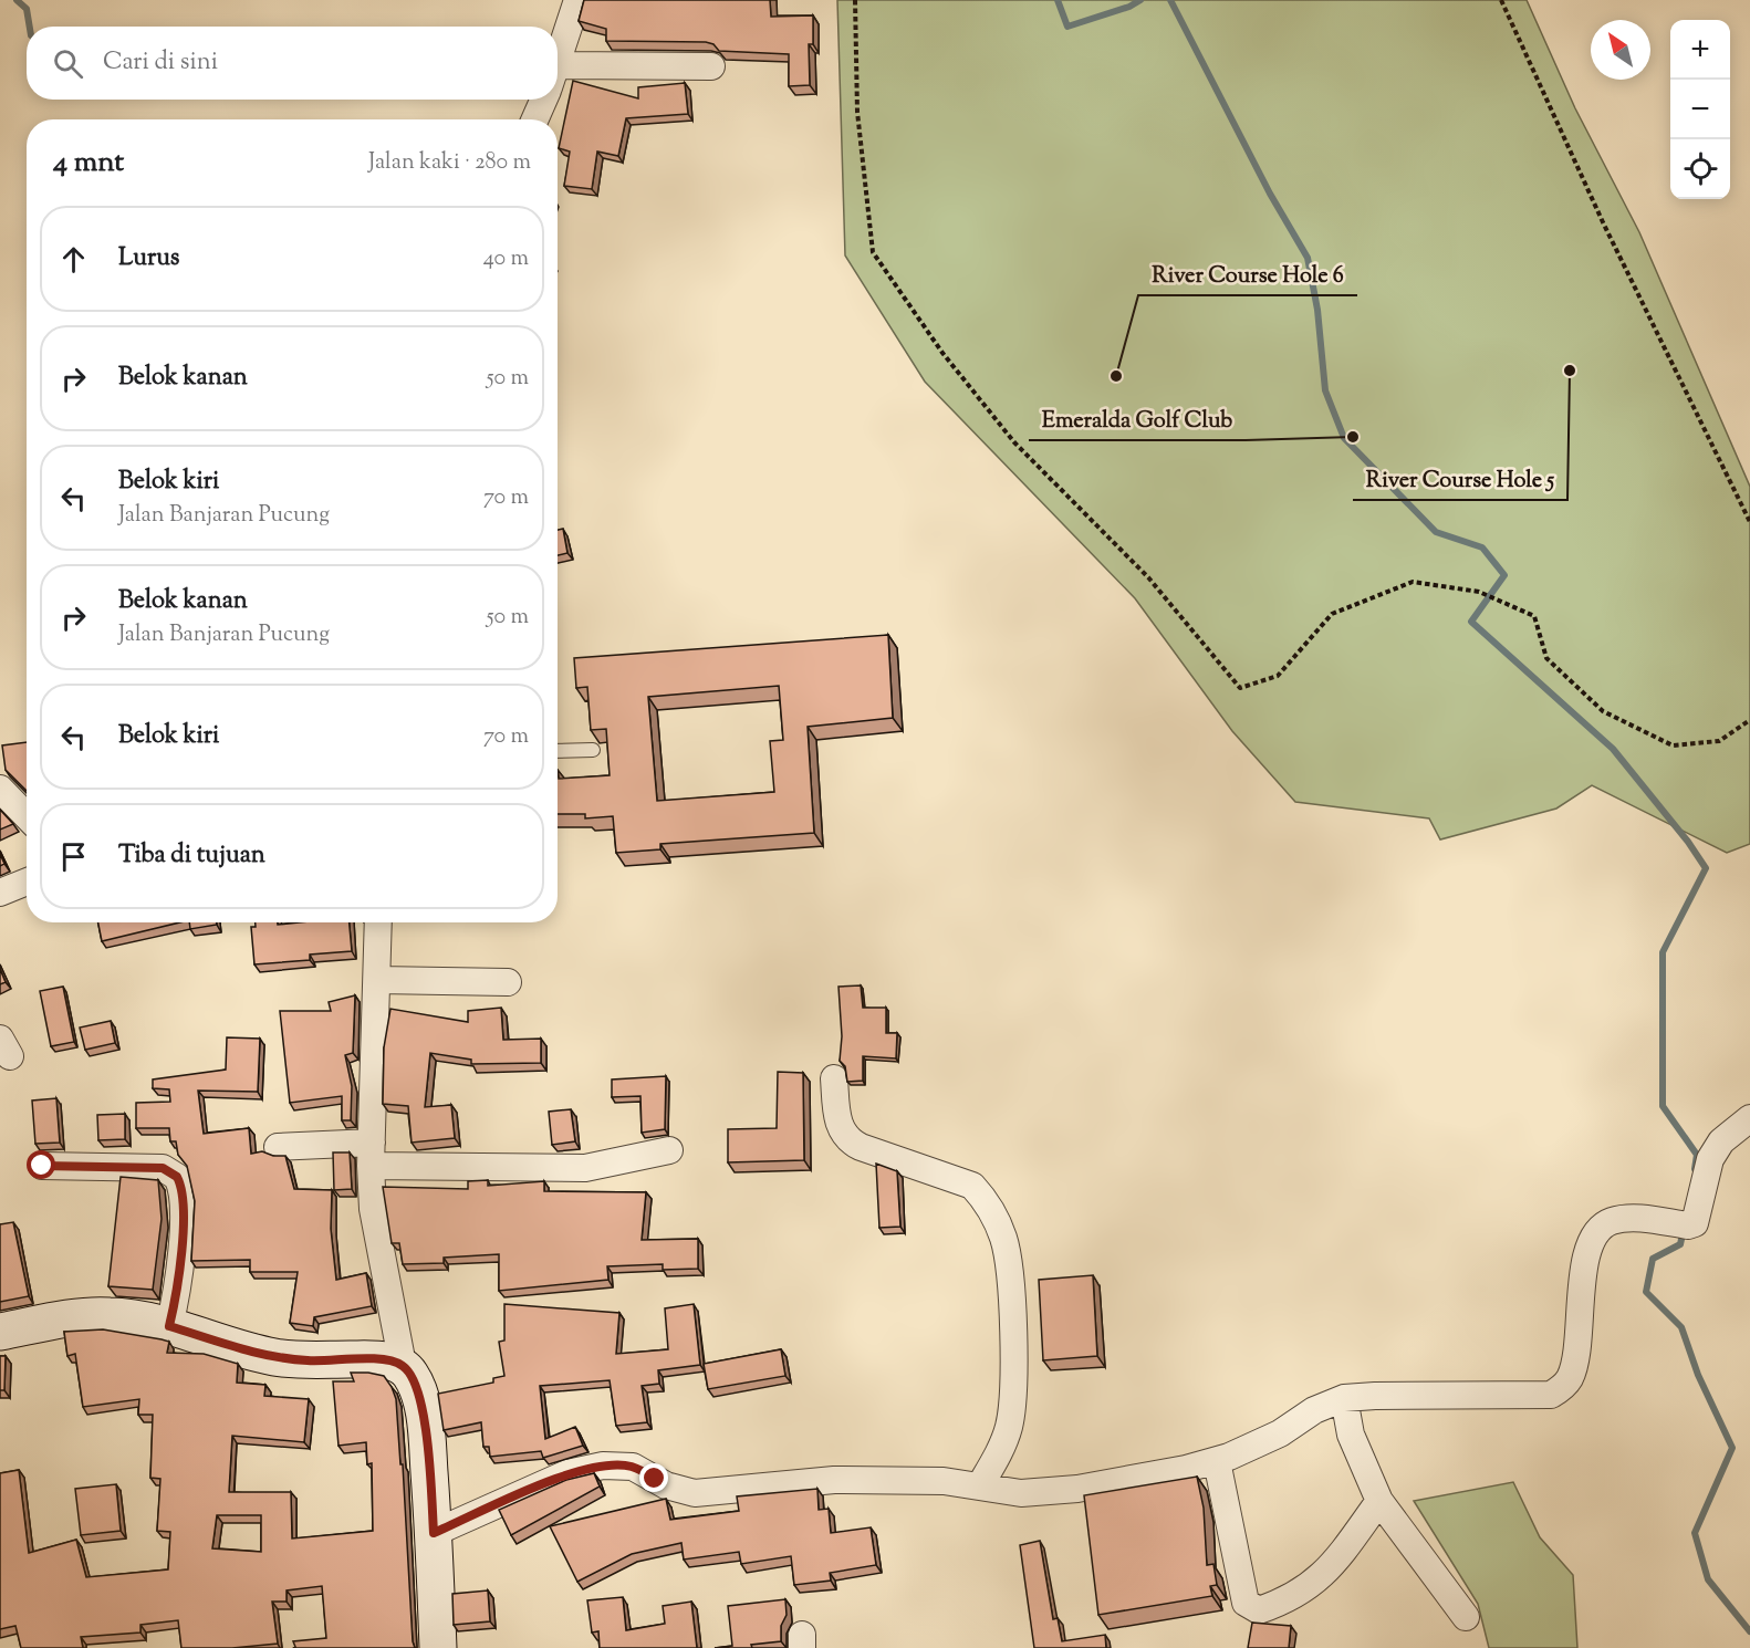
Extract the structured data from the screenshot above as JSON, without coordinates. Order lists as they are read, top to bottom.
{
  "places": ["River Course Hole 5", "River Course Hole 6", "Emeralda Golf Club"],
  "north": "top left",
  "page": {
    "map_buttons": ["+", "−"],
    "search": "Cari di sini",
    "heading": ["4 mnt", "Jalan kaki · 280 m"],
    "list": [
      ["Lurus", "40 m"],
      ["Belok kanan", "50 m"],
      ["Belok kiri", "Jalan Banjaran Pucung", "70 m"],
      ["Belok kanan", "Jalan Banjaran Pucung", "50 m"],
      ["Belok kiri", "70 m"],
      "Tiba di tujuan"
    ]
  }
}
